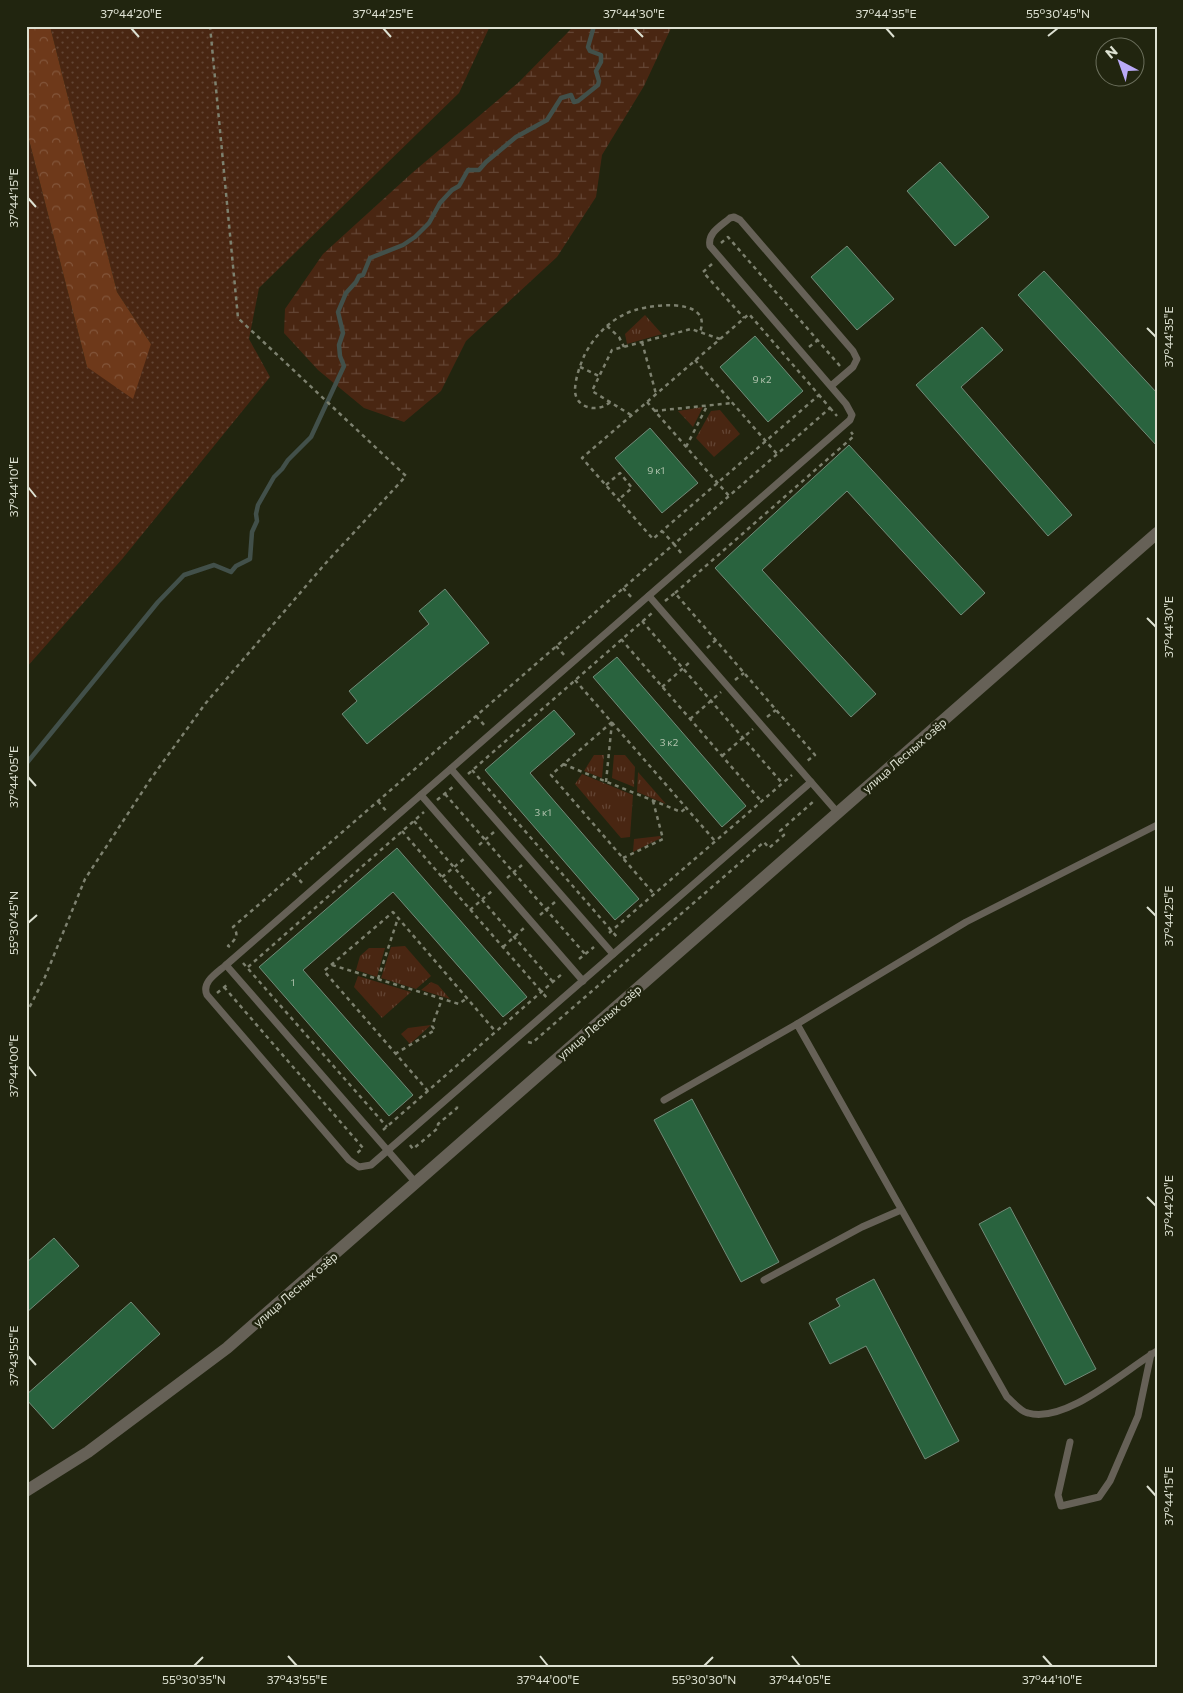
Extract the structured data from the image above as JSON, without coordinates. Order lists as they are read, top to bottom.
{
  "streets": {
    "street": ["улица Лесных озёр"]
  },
  "house_numbers": [
    "9 к2",
    "9 к1",
    "3 к2",
    "3 к1",
    "1"
  ],
  "north": "top left",
  "coordinates": [
    "37°44'20\"E",
    "37°44'25\"E",
    "37°44'30\"E",
    "37°44'35\"E",
    "55°30'45\"N",
    "37°44'15\"E",
    "37°44'10\"E",
    "37°44'05\"E",
    "37°44'00\"E",
    "37°43'55\"E",
    "55°30'35\"N",
    "55°30'30\"N"
  ]
}
